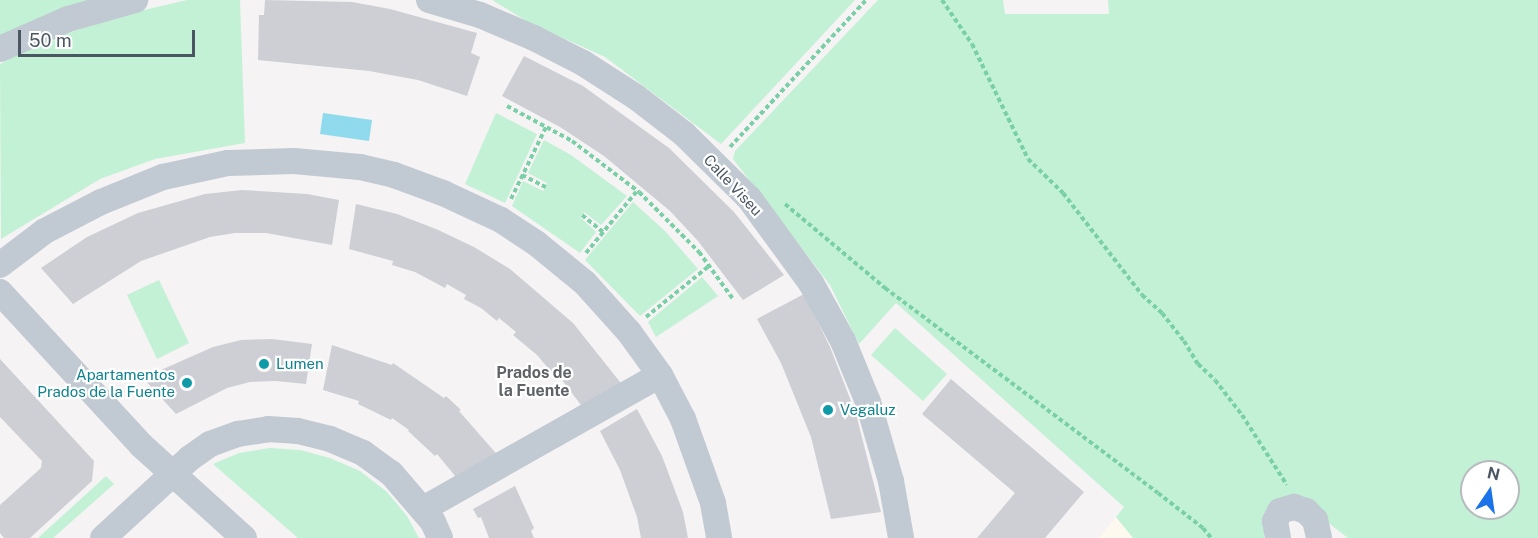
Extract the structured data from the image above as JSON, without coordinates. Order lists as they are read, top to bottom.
{
  "streets": {
    "street": ["Calle Viseu"]
  },
  "districts": ["Prados de la Fuente"],
  "places": ["Lumen", "Apartamentos Prados de la Fuente", "Vegaluz"],
  "scale_bar": "50 m",
  "north": "top"
}
